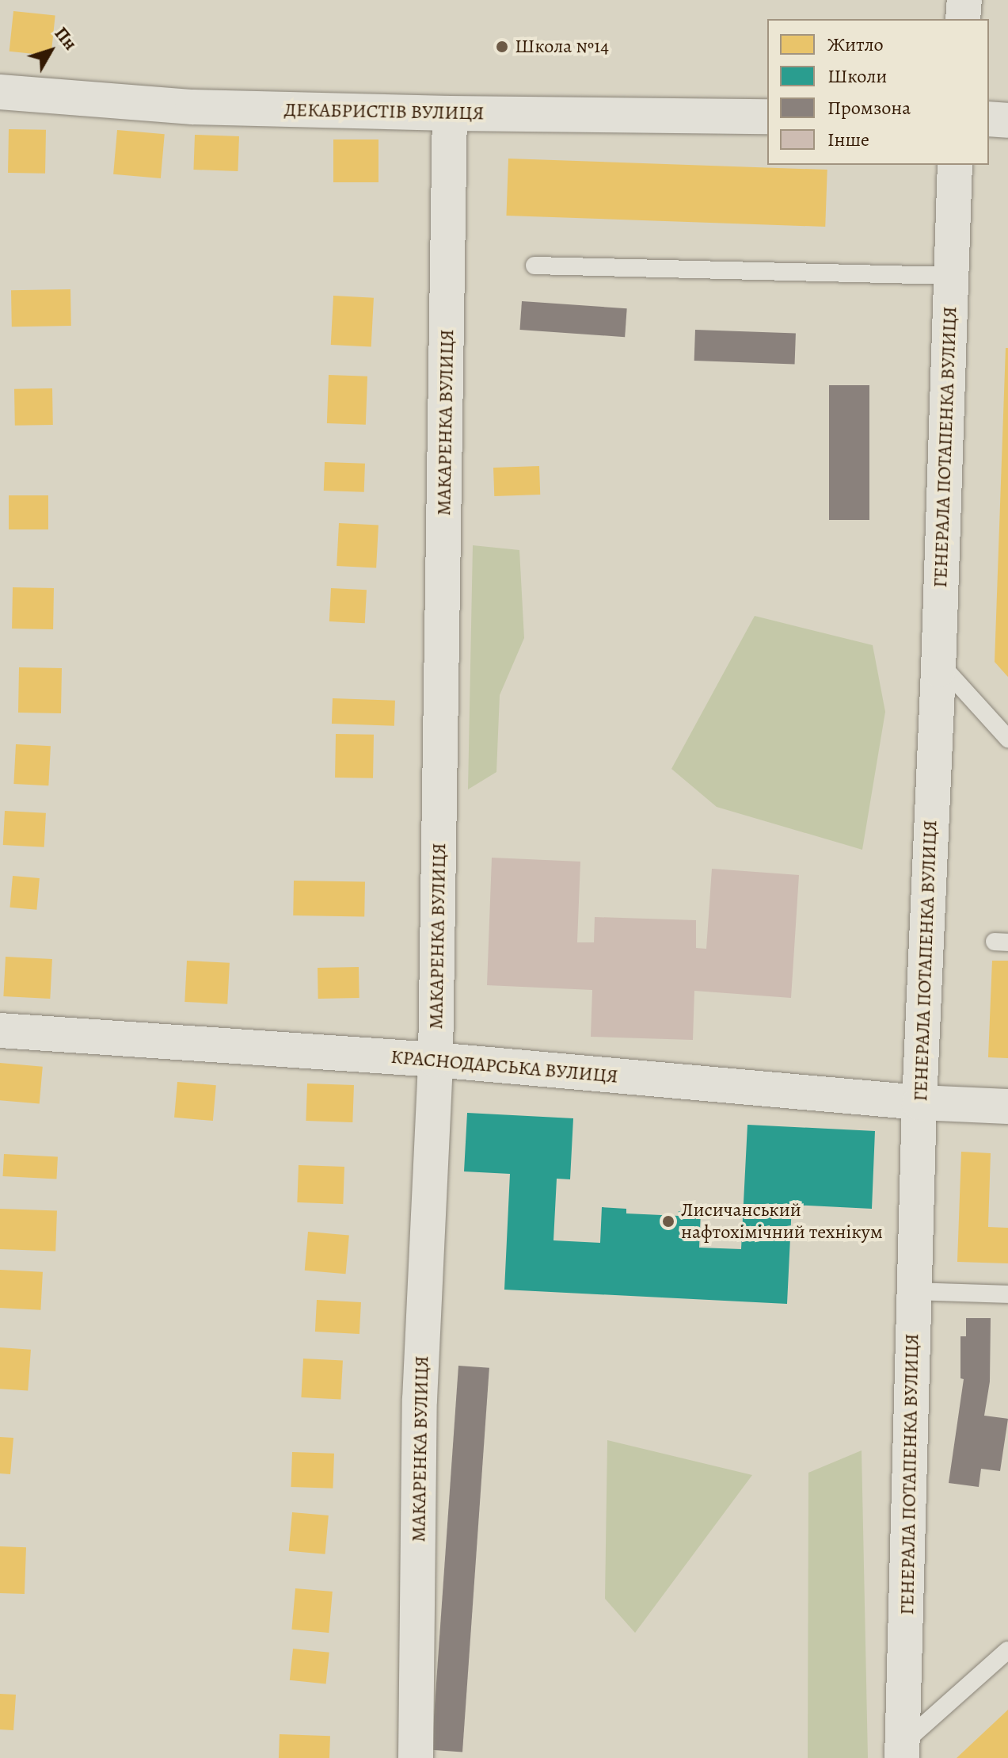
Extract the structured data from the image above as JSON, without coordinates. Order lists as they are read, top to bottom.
{
  "streets": {
    "street": [
      "ДЕКАБРИСТІВ ВУЛИЦЯ",
      "МАКАРЕНКА ВУЛИЦЯ",
      "ГЕНЕРАЛА ПОТАПЕНКА ВУЛИЦЯ",
      "КРАСНОДАРСЬКА ВУЛИЦЯ"
    ]
  },
  "crossings": [
    ["ДЕКАБРИСТІВ ВУЛИЦЯ", "МАКАРЕНКА ВУЛИЦЯ"],
    ["МАКАРЕНКА ВУЛИЦЯ", "КРАСНОДАРСЬКА ВУЛИЦЯ"],
    ["ГЕНЕРАЛА ПОТАПЕНКА ВУЛИЦЯ", "КРАСНОДАРСЬКА ВУЛИЦЯ"]
  ],
  "places": ["Школа №14", "Лисичанський нафтохімічний технікум"],
  "legend": [
    "Житло",
    "Школи",
    "Промзона",
    "Інше"
  ],
  "north": "top right"
}
